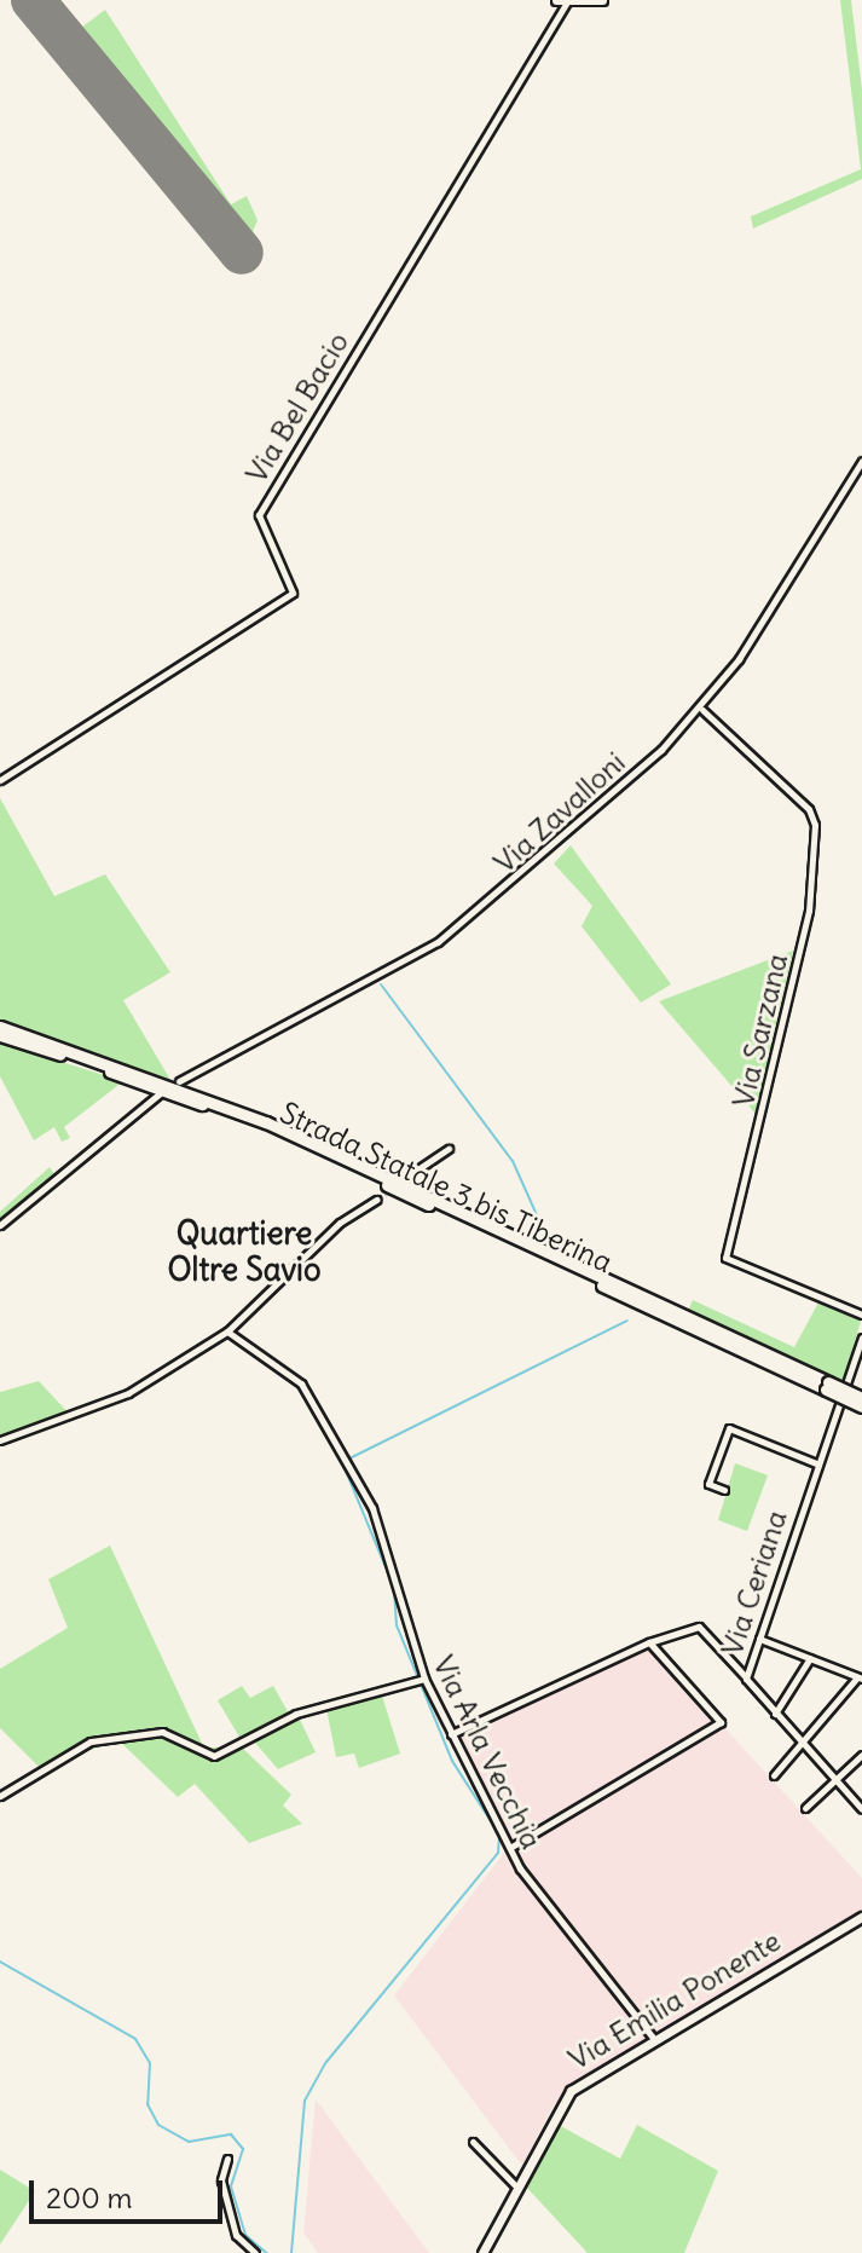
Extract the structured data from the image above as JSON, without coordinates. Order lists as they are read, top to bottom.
{
  "streets": {
    "highway": ["Strada Statale 3 bis Tiberina"],
    "main road": ["Via Emilia Ponente"],
    "street": [
      "Via Bel Bacio",
      "Via Zavalloni",
      "Via Sarzana",
      "Via Ceriana",
      "Via Arla Vecchia"
    ]
  },
  "crossings": [
    ["Via Zavalloni", "Via Sarzana"],
    ["Via Arla Vecchia", "Via Emilia Ponente"]
  ],
  "districts": ["Quartiere Oltre Savio"],
  "scale_bar": "200 m"
}
